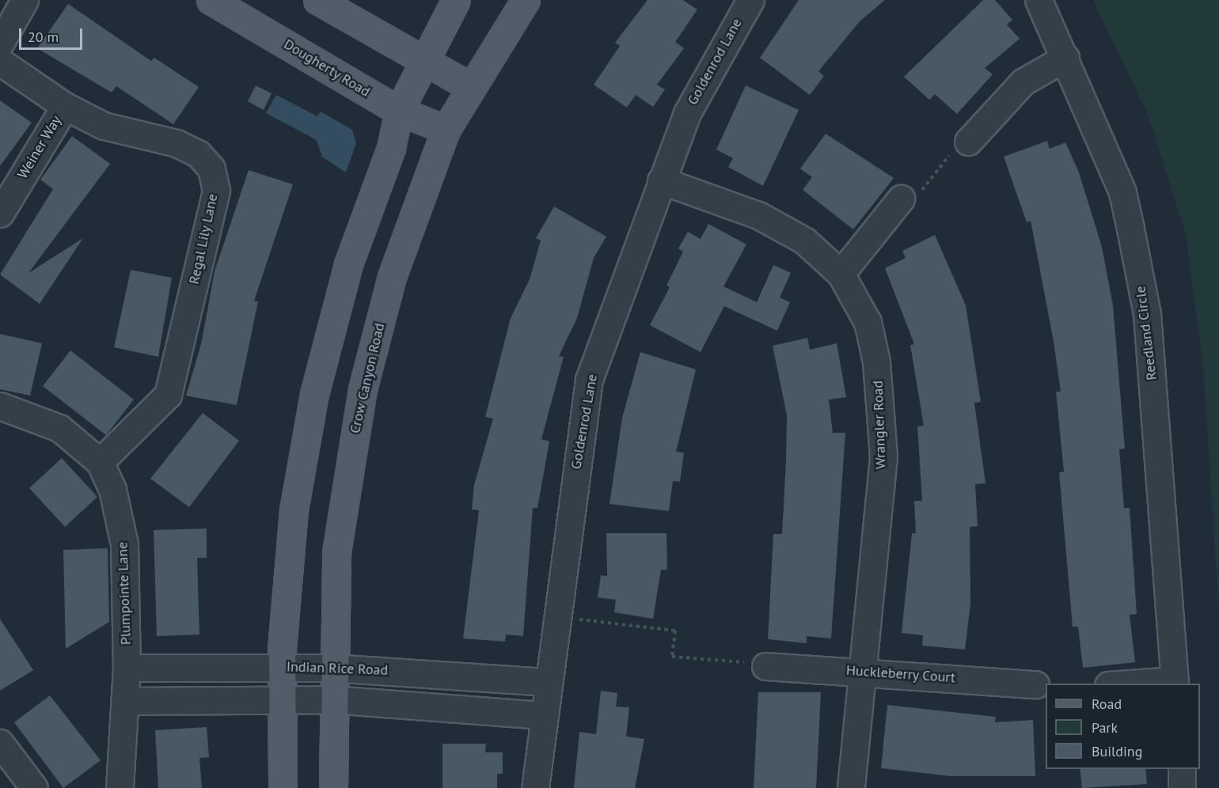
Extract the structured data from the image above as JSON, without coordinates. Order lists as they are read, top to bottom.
{
  "streets": {
    "main road": ["Dougherty Road", "Crow Canyon Road"],
    "street": [
      "Goldenrod Lane",
      "Weiner Way",
      "Regal Lily Lane",
      "Reedland Circle",
      "Wrangler Road",
      "Plumpointe Lane",
      "Indian Rice Road",
      "Huckleberry Court"
    ]
  },
  "crossings": [
    ["Goldenrod Lane", "Wrangler Road"],
    ["Goldenrod Lane", "Indian Rice Road"],
    ["Dougherty Road", "Crow Canyon Road"],
    ["Weiner Way", "Regal Lily Lane"],
    ["Regal Lily Lane", "Plumpointe Lane"],
    ["Crow Canyon Road", "Indian Rice Road"],
    ["Wrangler Road", "Huckleberry Court"],
    ["Plumpointe Lane", "Indian Rice Road"]
  ],
  "legend": ["Road", "Park", "Building"],
  "scale_bar": "20 m"
}
